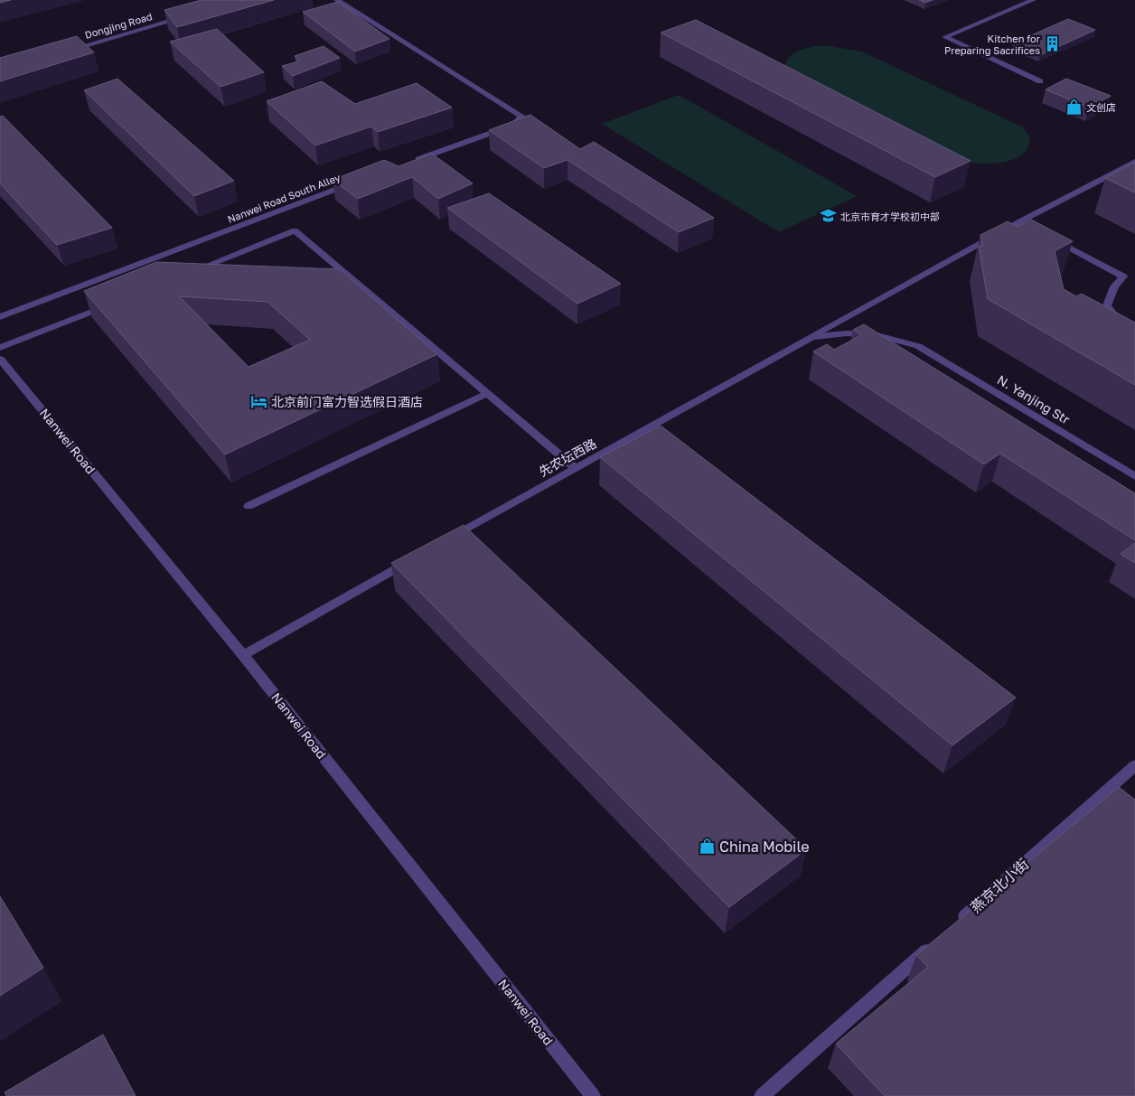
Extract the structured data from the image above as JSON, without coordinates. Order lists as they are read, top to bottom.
{
  "streets": {
    "street": [
      "Dongjing Road",
      "Nanwei Road South Alley",
      "N. Yanjing Str",
      "Nanwei Road",
      "先农坛西路",
      "燕京北小街"
    ]
  },
  "crossings": [
    ["N. Yanjing Str", "先农坛西路"]
  ],
  "places": {
    "building": ["Kitchen for Preparing Sacrifices"],
    "shop": ["文创店", "China Mobile"],
    "school or university": ["北京市育才学校初中部"],
    "hotel": ["北京前门富力智选假日酒店"]
  }
}
